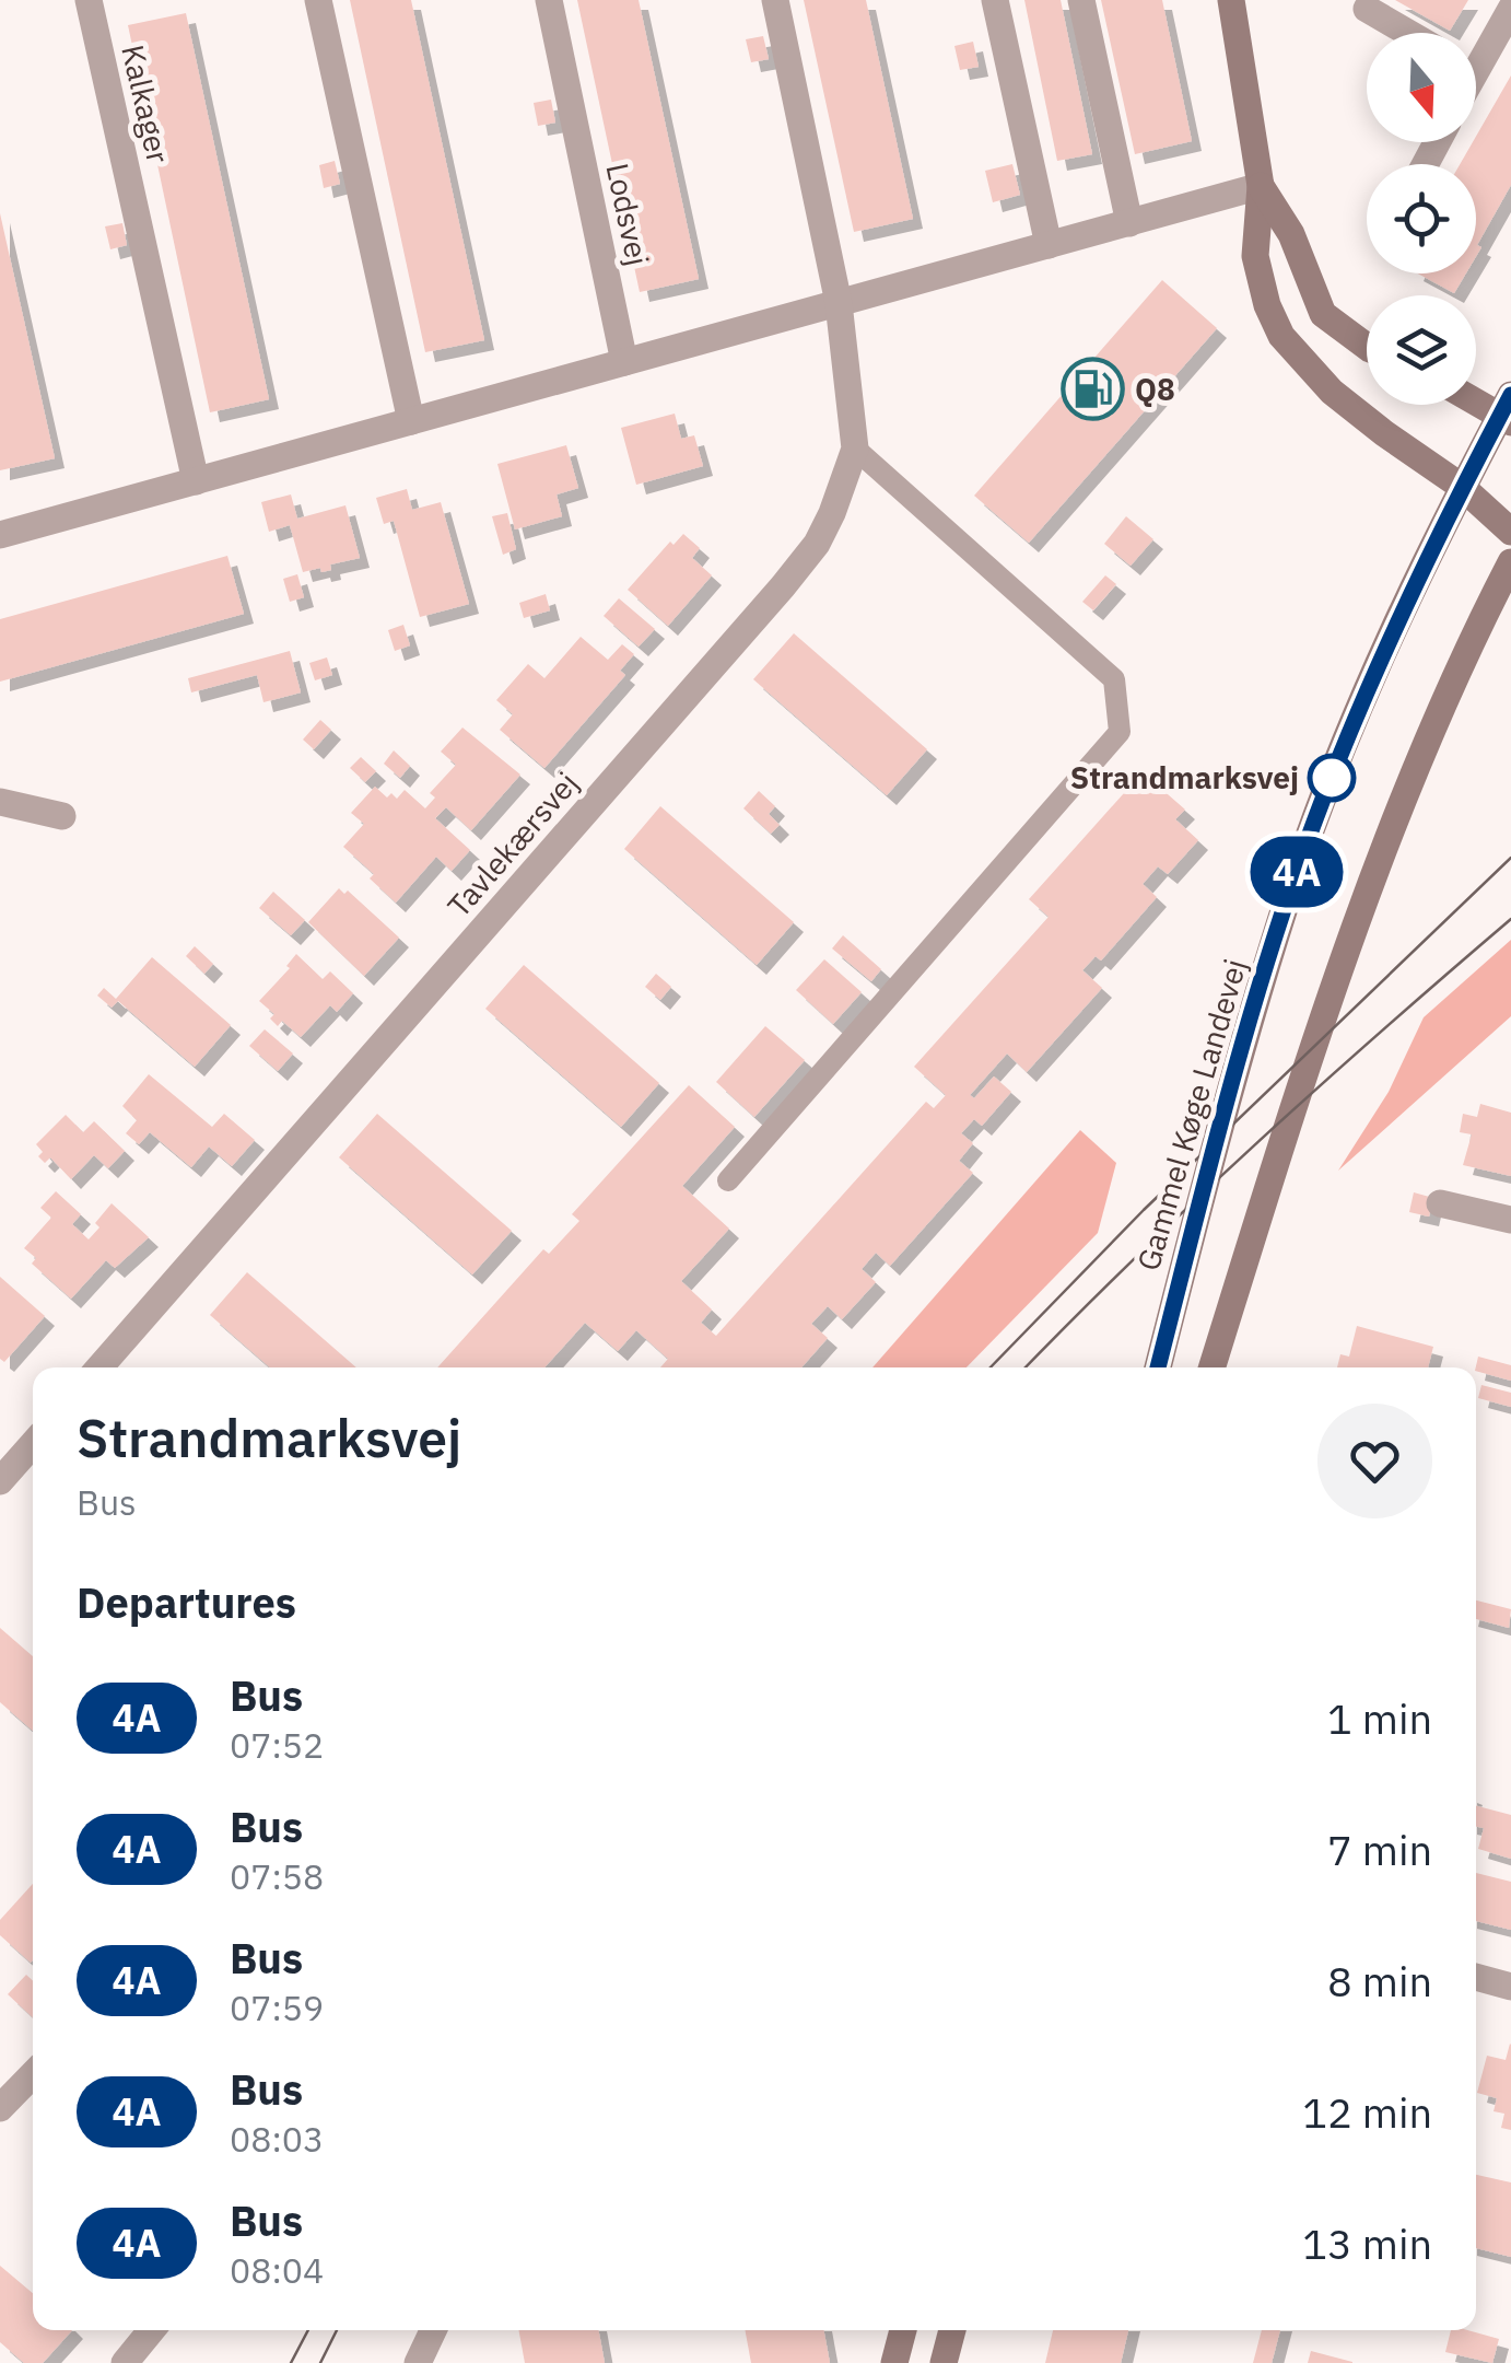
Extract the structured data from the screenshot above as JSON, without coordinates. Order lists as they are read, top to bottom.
{
  "streets": {
    "main road": ["Gammel Køge Landevej"],
    "street": ["Kalkager", "Lodsvej", "Tavlekærsvej"]
  },
  "places": {
    "fuel station": ["Q8"],
    "other": ["Strandmarksvej"]
  },
  "lines": ["bus line 4A"],
  "north": "bottom",
  "page": {
    "on_map": "4A",
    "heading": [
      ["Strandmarksvej", "Bus"],
      "Departures"
    ],
    "list": [
      {
        "mark": "4A",
        "name": "Bus",
        "note": "07:52",
        "value": "1 min"
      },
      {
        "mark": "4A",
        "name": "Bus",
        "note": "07:58",
        "value": "7 min"
      },
      {
        "mark": "4A",
        "name": "Bus",
        "note": "07:59",
        "value": "8 min"
      },
      {
        "mark": "4A",
        "name": "Bus",
        "note": "08:03",
        "value": "12 min"
      },
      {
        "mark": "4A",
        "name": "Bus",
        "note": "08:04",
        "value": "13 min"
      }
    ]
  }
}
